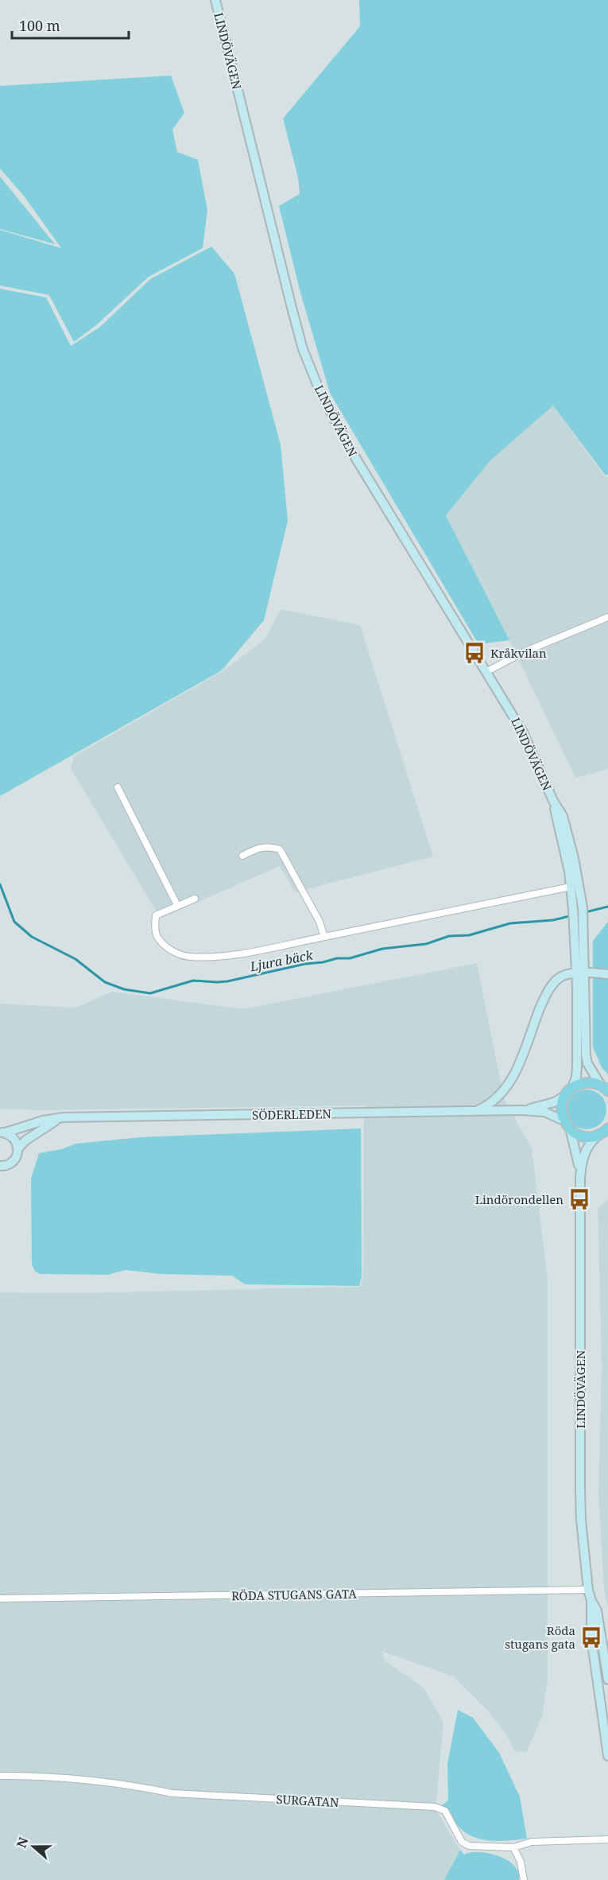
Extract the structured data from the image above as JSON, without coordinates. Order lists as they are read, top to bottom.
{
  "streets": {
    "main road": ["LINDÖVÄGEN", "SÖDERLEDEN"],
    "street": ["RÖDA STUGANS GATA", "SURGATAN"]
  },
  "crossings": [
    ["LINDÖVÄGEN", "RÖDA STUGANS GATA"]
  ],
  "water": ["Ljura bäck"],
  "places": {
    "bus stop": ["Kråkvilan", "Lindörondellen", "Röda stugans gata"]
  },
  "scale_bar": "100 m",
  "north": "left"
}
